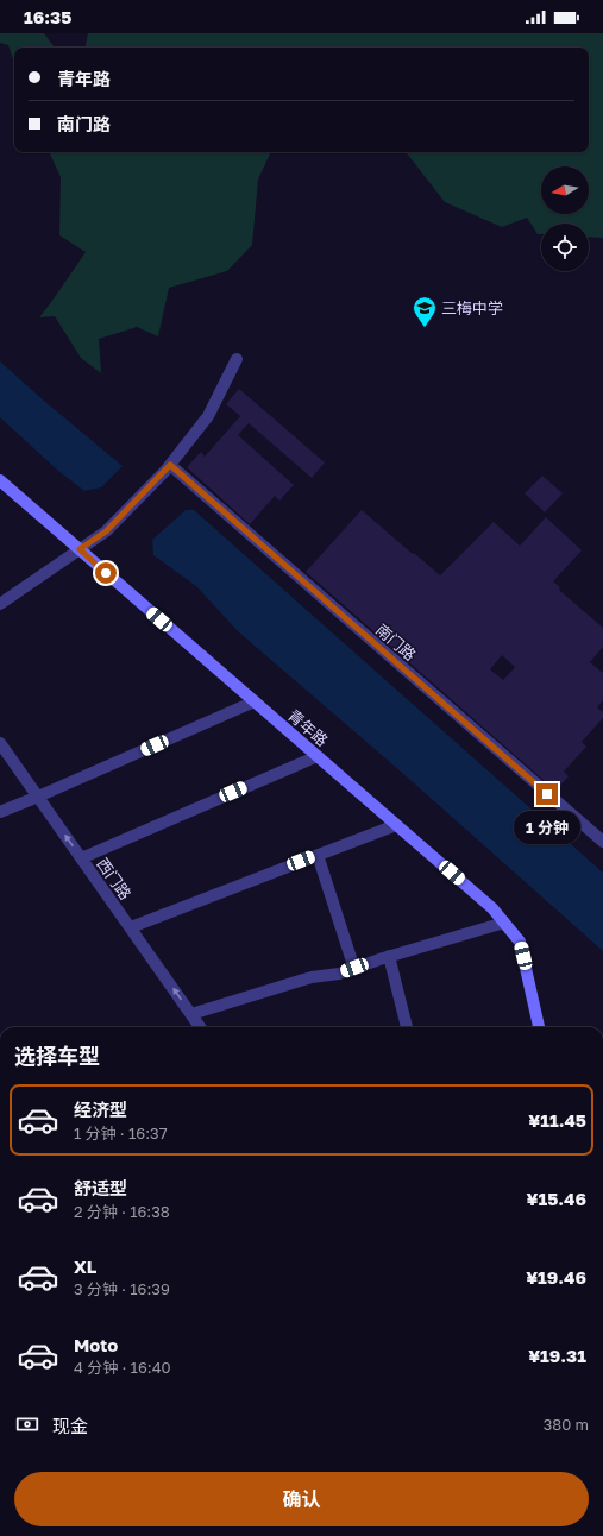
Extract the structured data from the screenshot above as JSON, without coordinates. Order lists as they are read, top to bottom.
{
  "streets": {
    "main road": ["青年路"],
    "street": ["南门路", "西门路"]
  },
  "one_way": ["西门路"],
  "places": {
    "school or university": ["三梅中学"]
  },
  "north": "left",
  "page": {
    "status": "16:35",
    "banner": ["青年路", "南门路"],
    "bubble": "1 分钟",
    "heading": "选择车型",
    "list": [
      {
        "name": "经济型",
        "note": "1 分钟 · 16:37",
        "value": "¥11.45"
      },
      {
        "name": "舒适型",
        "note": "2 分钟 · 16:38",
        "value": "¥15.46"
      },
      {
        "name": "XL",
        "note": "3 分钟 · 16:39",
        "value": "¥19.46"
      },
      {
        "name": "Moto",
        "note": "4 分钟 · 16:40",
        "value": "¥19.31"
      }
    ],
    "pay": ["现金", "380 m"],
    "buttons": "确认"
  }
}
